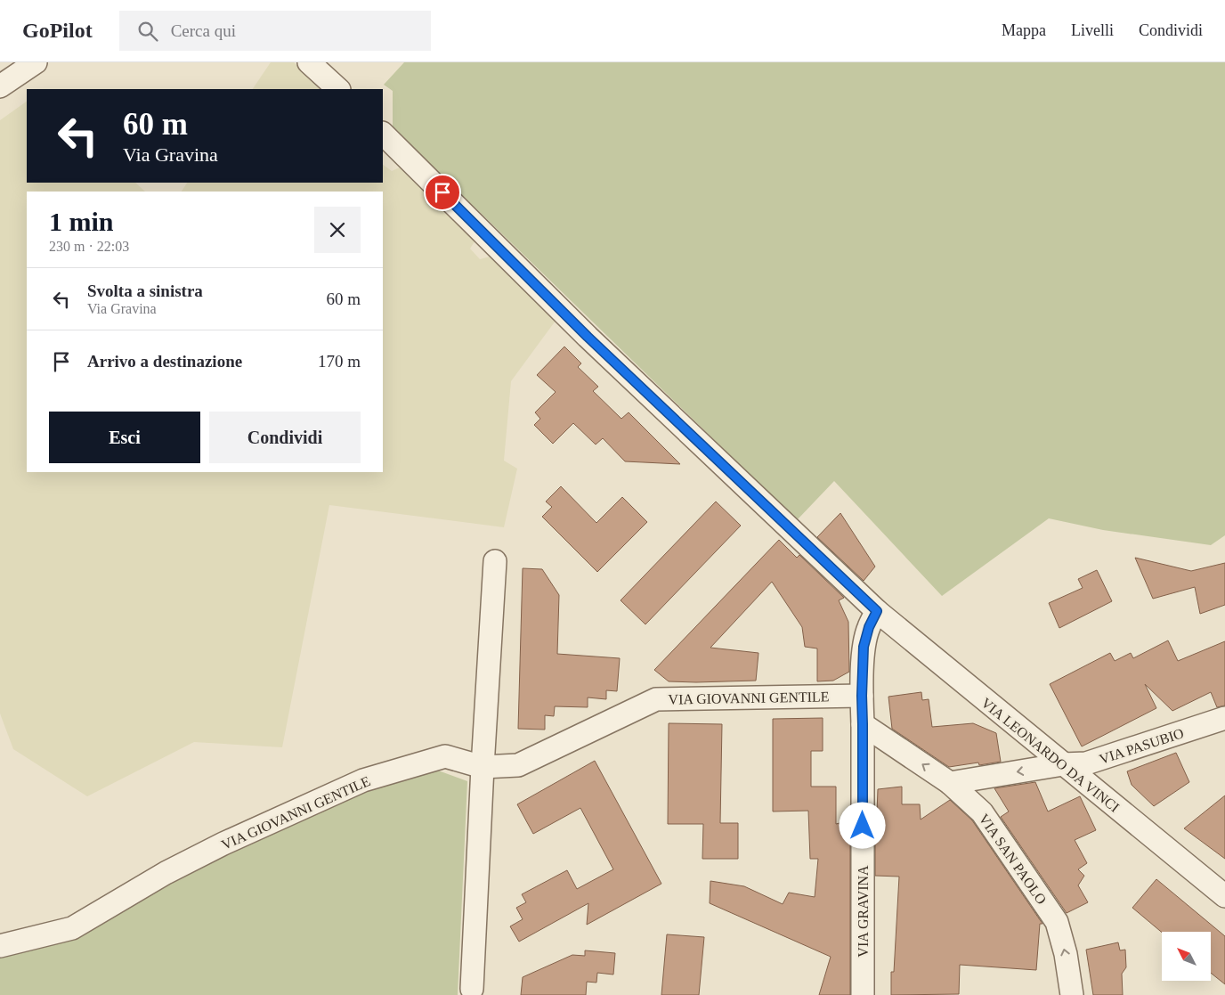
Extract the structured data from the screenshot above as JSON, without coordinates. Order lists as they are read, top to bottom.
{
  "streets": {
    "street": [
      "VIA GIOVANNI GENTILE",
      "VIA PASUBIO",
      "VIA LEONARDO DA VINCI",
      "VIA SAN PAOLO",
      "VIA GRAVINA"
    ]
  },
  "crossings": [
    ["VIA GIOVANNI GENTILE", "VIA GRAVINA"],
    ["VIA PASUBIO", "VIA LEONARDO DA VINCI"],
    ["VIA PASUBIO", "VIA SAN PAOLO"],
    ["VIA LEONARDO DA VINCI", "VIA GRAVINA"],
    ["VIA SAN PAOLO", "VIA GRAVINA"]
  ],
  "one_way": ["VIA PASUBIO", "VIA SAN PAOLO"],
  "north": "top left",
  "page": {
    "header": "GoPilot",
    "search": "Cerca qui",
    "nav": ["Mappa", "Livelli", "Condividi"],
    "turn": ["60 m", "Via Gravina"],
    "heading": ["1 min", "230 m · 22:03"],
    "list": [
      {
        "name": "Svolta a sinistra",
        "note": "Via Gravina",
        "value": "60 m"
      },
      {
        "name": "Arrivo a destinazione",
        "value": "170 m"
      }
    ],
    "buttons": ["Esci", "Condividi"]
  }
}
